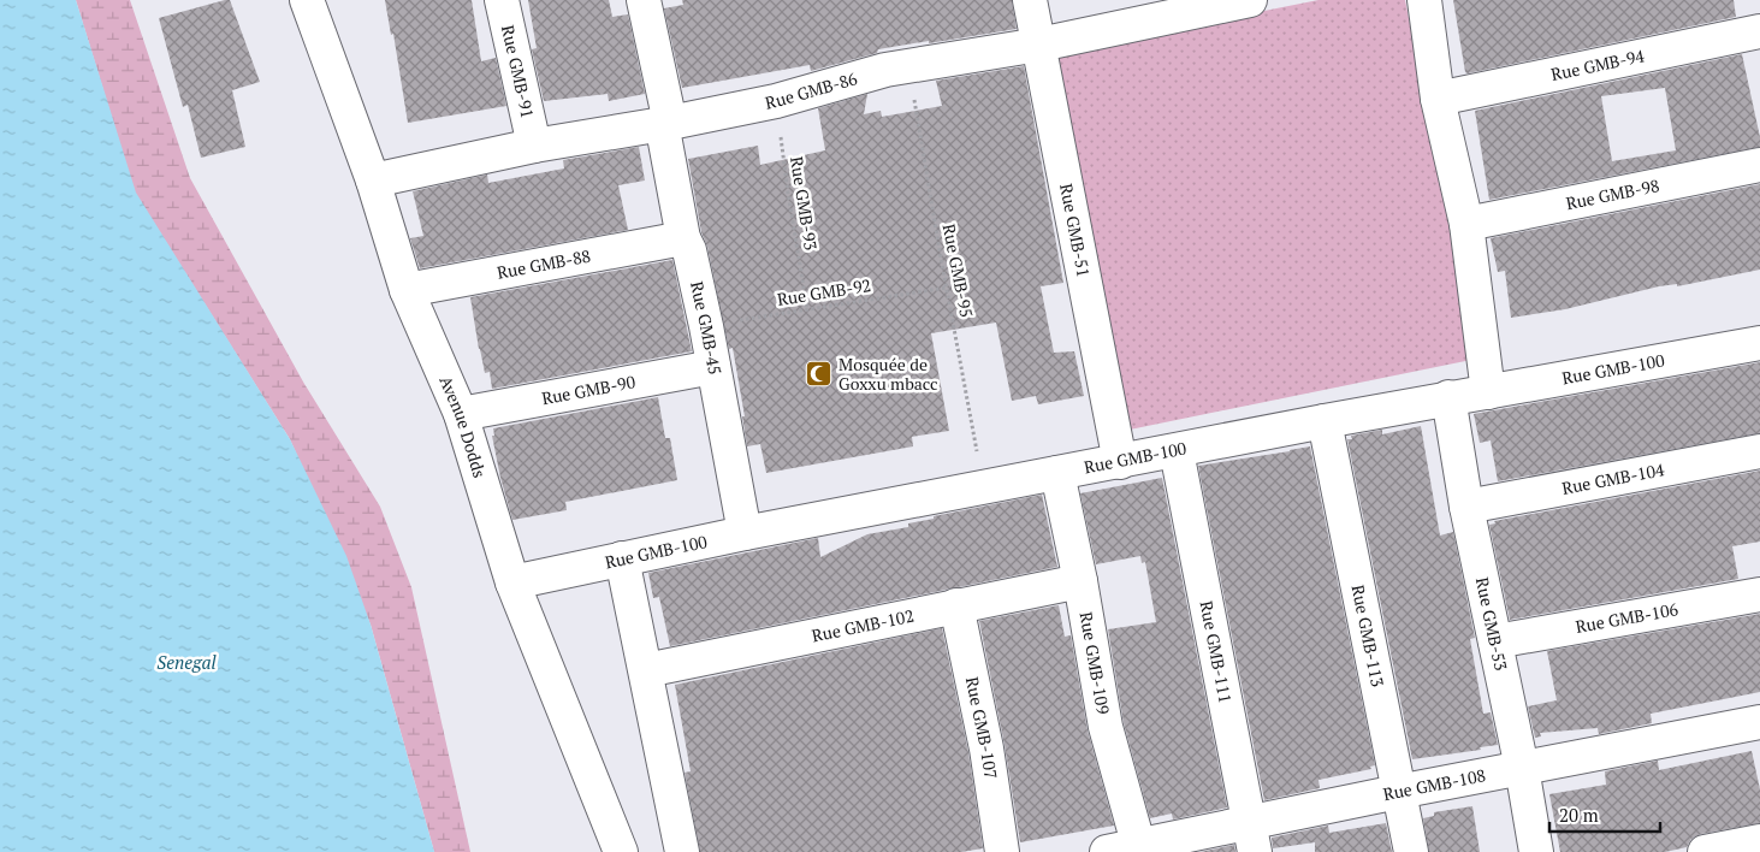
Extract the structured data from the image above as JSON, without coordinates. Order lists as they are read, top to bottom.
{
  "streets": {
    "street": [
      "Rue GMB-94",
      "Rue GMB-91",
      "Rue GMB-86",
      "Rue GMB-98",
      "Rue GMB-51",
      "Rue GMB-88",
      "Rue GMB-45",
      "Rue GMB-100",
      "Rue GMB-90",
      "Avenue Dodds",
      "Rue GMB-104",
      "Rue GMB-106",
      "Rue GMB-102",
      "Rue GMB-53",
      "Rue GMB-113",
      "Rue GMB-111",
      "Rue GMB-109",
      "Rue GMB-107",
      "Rue GMB-108"
    ],
    "path": ["Rue GMB-93", "Rue GMB-95", "Rue GMB-92"]
  },
  "crossings": [
    ["Rue GMB-91", "Rue GMB-86"],
    ["Rue GMB-86", "Rue GMB-93"],
    ["Rue GMB-86", "Rue GMB-51"],
    ["Rue GMB-86", "Rue GMB-95"],
    ["Rue GMB-86", "Rue GMB-45"],
    ["Rue GMB-86", "Avenue Dodds"],
    ["Rue GMB-93", "Rue GMB-92"],
    ["Rue GMB-51", "Rue GMB-100"],
    ["Rue GMB-88", "Rue GMB-45"],
    ["Rue GMB-88", "Avenue Dodds"],
    ["Rue GMB-95", "Rue GMB-92"],
    ["Rue GMB-95", "Rue GMB-100"],
    ["Rue GMB-92", "Rue GMB-45"],
    ["Rue GMB-45", "Rue GMB-100"],
    ["Rue GMB-45", "Rue GMB-90"],
    ["Rue GMB-100", "Avenue Dodds"],
    ["Rue GMB-100", "Rue GMB-53"],
    ["Rue GMB-100", "Rue GMB-113"],
    ["Rue GMB-100", "Rue GMB-111"],
    ["Rue GMB-100", "Rue GMB-109"],
    ["Rue GMB-90", "Avenue Dodds"],
    ["Rue GMB-104", "Rue GMB-53"],
    ["Rue GMB-106", "Rue GMB-53"],
    ["Rue GMB-102", "Rue GMB-109"],
    ["Rue GMB-102", "Rue GMB-107"],
    ["Rue GMB-53", "Rue GMB-108"],
    ["Rue GMB-113", "Rue GMB-108"],
    ["Rue GMB-111", "Rue GMB-108"],
    ["Rue GMB-109", "Rue GMB-108"]
  ],
  "water": ["Senegal"],
  "places": {
    "mosque": ["Mosquée de Goxxu mbacc"]
  },
  "scale_bar": "20 m"
}
